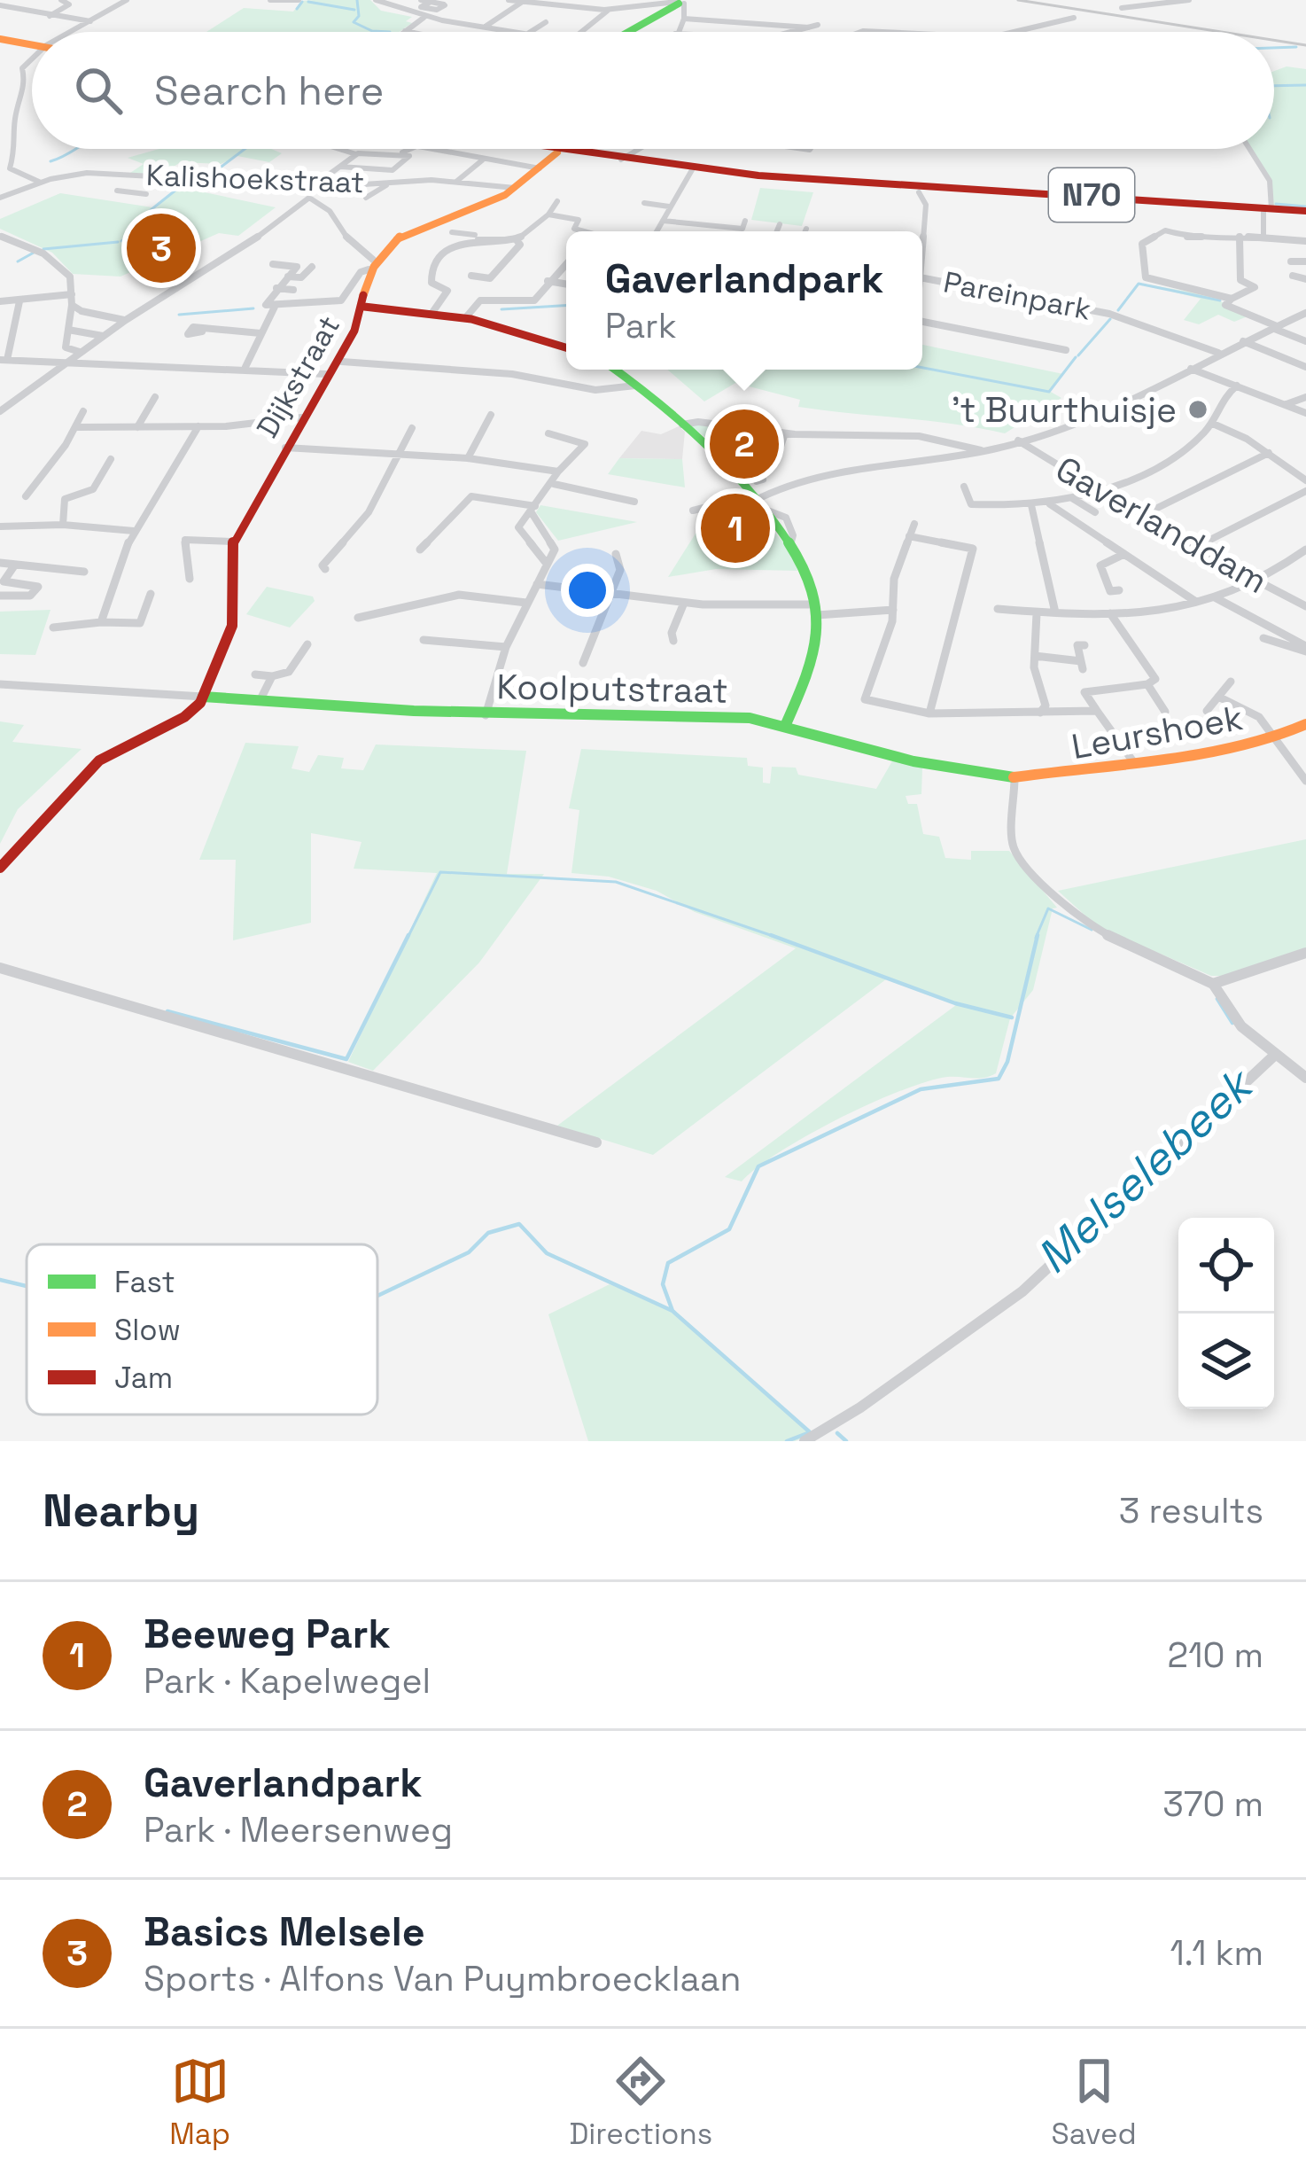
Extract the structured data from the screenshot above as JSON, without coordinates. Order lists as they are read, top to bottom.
{
  "streets": {
    "main road": [
      "N70",
      "Dijkstraat",
      "Koolputstraat",
      "Leurshoek"
    ],
    "street": ["Kalishoekstraat", "Pareinpark", "Gaverlanddam"]
  },
  "crossings": [
    ["N70", "Pareinpark"],
    ["Dijkstraat", "Koolputstraat"],
    ["Koolputstraat", "Leurshoek"]
  ],
  "water": ["Melselebeek"],
  "places": ["'t Buurthuisje"],
  "legend": ["Fast", "Slow", "Jam"],
  "page": {
    "search": "Search here",
    "pins": ["3", "2", "1"],
    "popup": ["Gaverlandpark", "Park"],
    "heading": ["Nearby", "3 results"],
    "list": [
      {
        "mark": "1",
        "name": "Beeweg Park",
        "note": "Park · Kapelwegel",
        "value": "210 m"
      },
      {
        "mark": "2",
        "name": "Gaverlandpark",
        "note": "Park · Meersenweg",
        "value": "370 m"
      },
      {
        "mark": "3",
        "name": "Basics Melsele",
        "note": "Sports · Alfons Van Puymbroecklaan",
        "value": "1.1 km"
      }
    ],
    "nav": ["Map", "Directions", "Saved"]
  }
}
